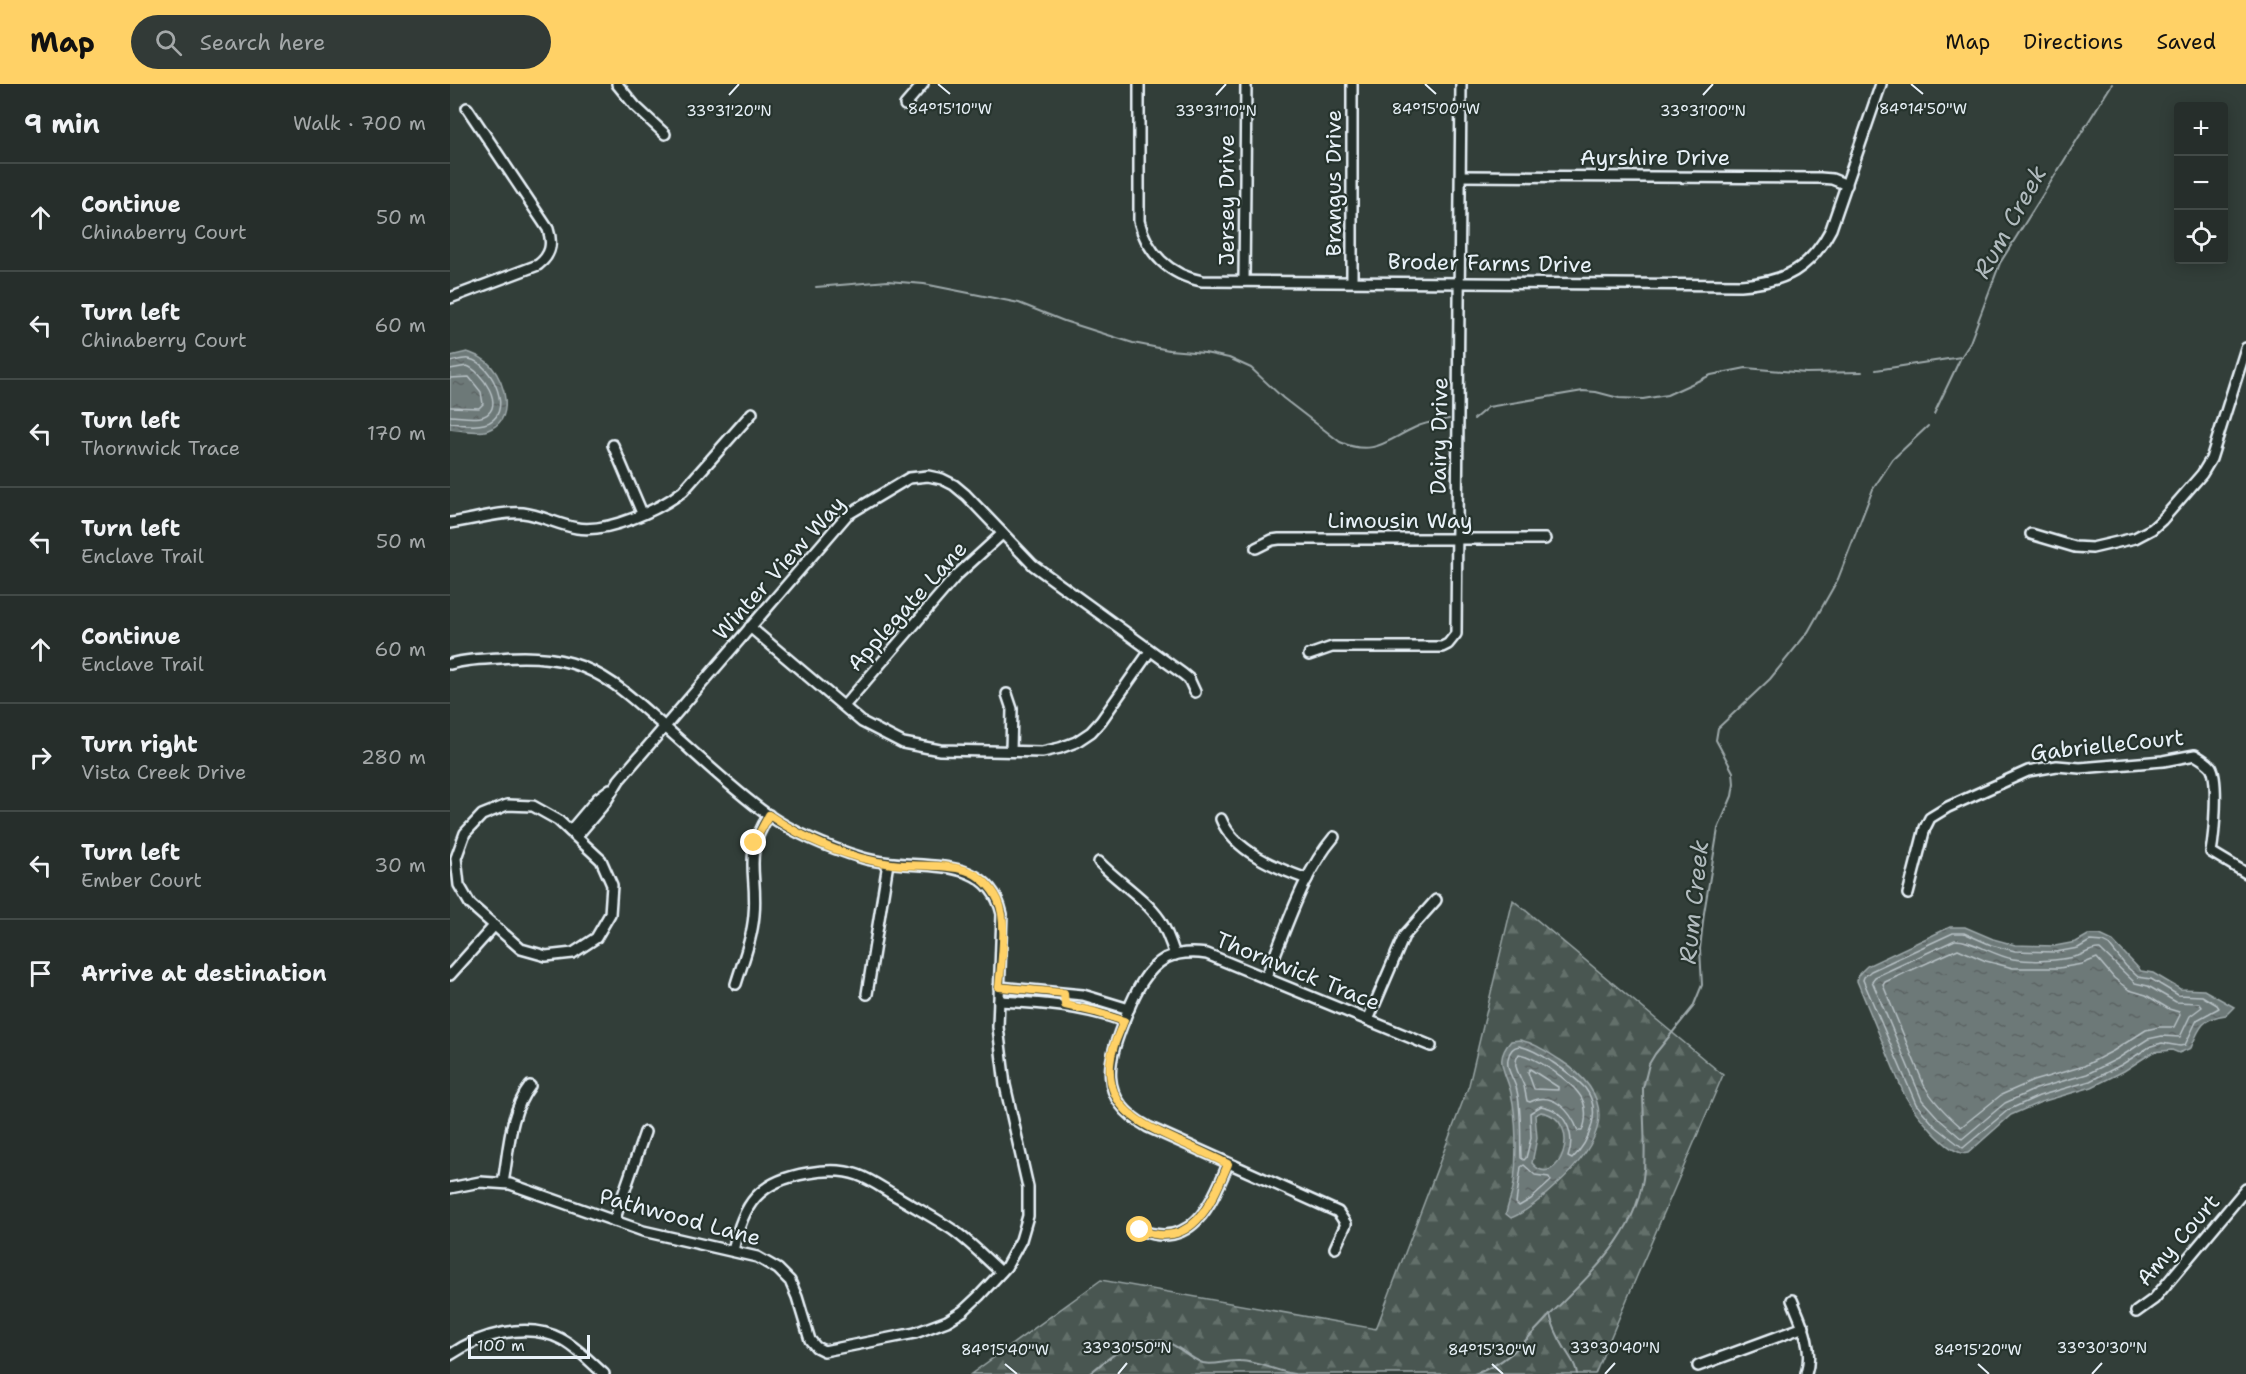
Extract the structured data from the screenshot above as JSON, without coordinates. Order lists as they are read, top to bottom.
{
  "streets": {
    "street": [
      "Ayrshire Drive",
      "Brangus Drive",
      "Jersey Drive",
      "Broder Farms Drive",
      "Dairy Drive",
      "Limousin Way",
      "Winter View Way",
      "Applegate Lane",
      "GabrielleCourt",
      "Thornwick Trace",
      "Pathwood Lane",
      "Amy Court"
    ]
  },
  "crossings": [
    ["Ayrshire Drive", "Broder Farms Drive"],
    ["Ayrshire Drive", "Dairy Drive"],
    ["Brangus Drive", "Broder Farms Drive"],
    ["Jersey Drive", "Broder Farms Drive"],
    ["Broder Farms Drive", "Dairy Drive"],
    ["Dairy Drive", "Limousin Way"],
    ["Winter View Way", "Applegate Lane"]
  ],
  "water": ["Rum Creek"],
  "scale_bar": "100 m",
  "page": {
    "header": "Map",
    "search": "Search here",
    "nav": ["Map", "Directions", "Saved"],
    "heading": ["9 min", "Walk · 700 m"],
    "map_buttons": ["+", "−"],
    "list": [
      ["Continue", "Chinaberry Court", "50 m"],
      ["Turn left", "Chinaberry Court", "60 m"],
      ["Turn left", "Thornwick Trace", "170 m"],
      ["Turn left", "Enclave Trail", "50 m"],
      ["Continue", "Enclave Trail", "60 m"],
      ["Turn right", "Vista Creek Drive", "280 m"],
      ["Turn left", "Ember Court", "30 m"],
      "Arrive at destination"
    ],
    "scale": "100 m"
  },
  "coordinates": [
    "84°15'10\"W",
    "84°15'00\"W",
    "84°14'50\"W",
    "33°31'20\"N",
    "33°31'10\"N",
    "33°31'00\"N",
    "33°30'50\"N",
    "33°30'40\"N",
    "33°30'30\"N",
    "84°15'40\"W",
    "84°15'30\"W",
    "84°15'20\"W"
  ]
}
